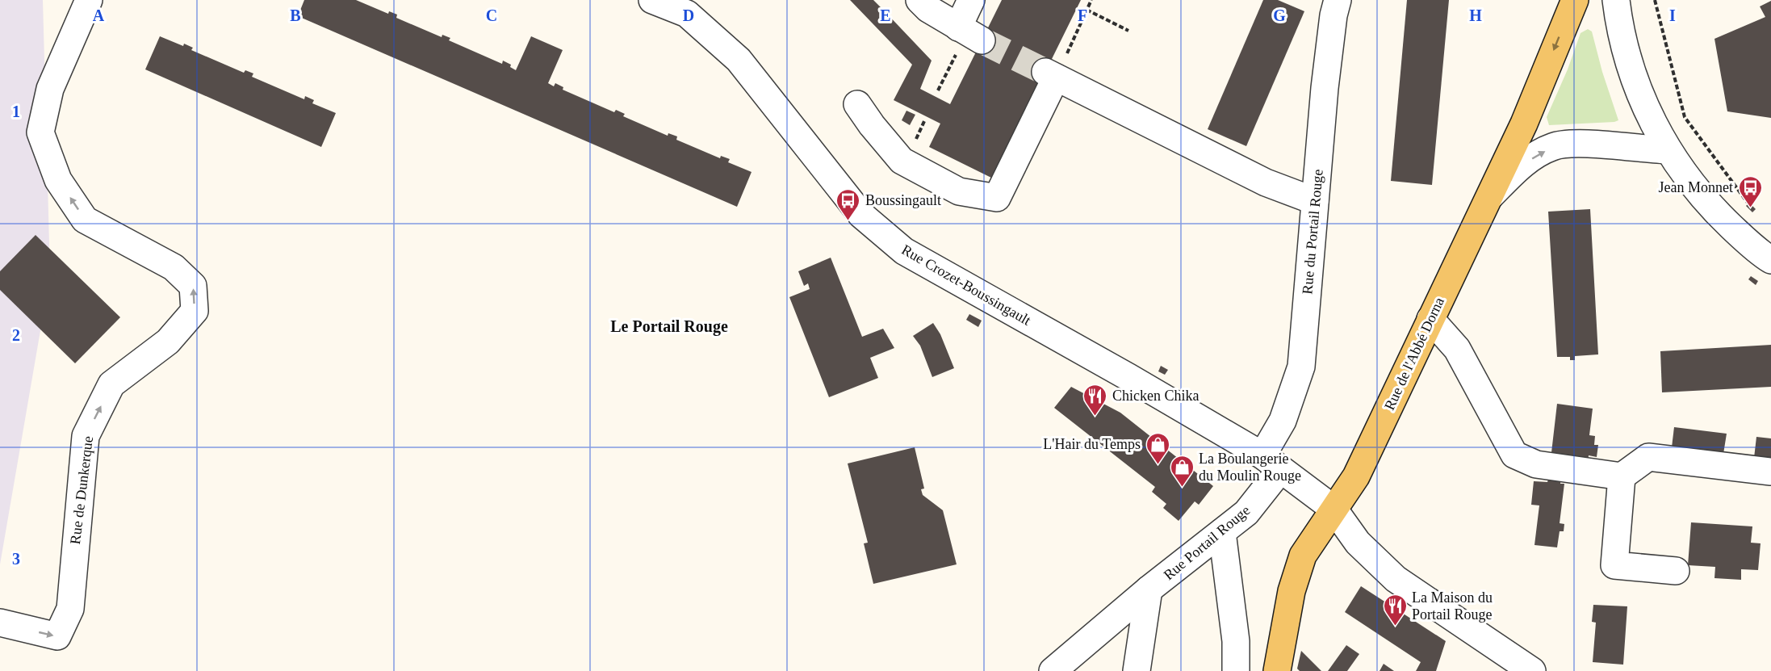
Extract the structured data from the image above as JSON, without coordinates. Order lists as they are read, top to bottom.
{
  "streets": {
    "main road": ["Rue de l'Abbé Dorna"],
    "street": [
      "Rue du Portail Rouge",
      "Rue Crozet-Boussingault",
      "Rue de Dunkerque",
      "Rue Portail Rouge"
    ]
  },
  "crossings": [
    ["Rue du Portail Rouge", "Rue Crozet-Boussingault"],
    ["Rue du Portail Rouge", "Rue Portail Rouge"],
    ["Rue Crozet-Boussingault", "Rue de l'Abbé Dorna"],
    ["Rue Crozet-Boussingault", "Rue Portail Rouge"]
  ],
  "districts": ["Le Portail Rouge"],
  "places": {
    "bus stop": ["Jean Monnet", "Boussingault"],
    "restaurant": ["Chicken Chika", "La Maison du Portail Rouge"],
    "shop": ["L'Hair du Temps", "La Boulangerie du Moulin Rouge"]
  },
  "grid": {
    "columns": [
      "A",
      "B",
      "C",
      "D",
      "E",
      "F",
      "G",
      "H",
      "I"
    ],
    "rows": ["1", "2", "3"]
  }
}
